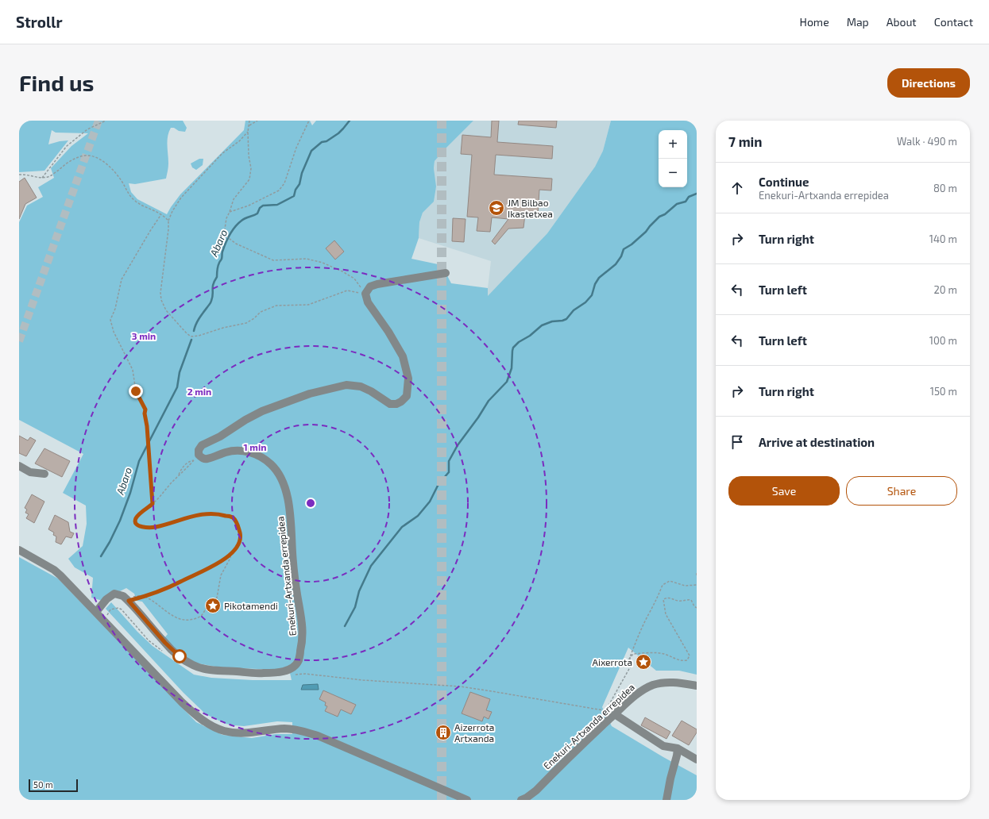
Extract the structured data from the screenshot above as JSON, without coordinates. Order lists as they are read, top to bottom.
{
  "streets": {
    "street": ["Enekuri-Artxanda errepidea"]
  },
  "water": ["Abaro"],
  "places": {
    "school or university": ["JM Bilbao Ikastetxea"],
    "place": ["Pikotamendi", "Aixerrota"],
    "building": ["Aizerrota Artxanda"]
  },
  "scale_bar": "50 m",
  "page": {
    "header": "Strollr",
    "nav": [
      "Home",
      "Map",
      "About",
      "Contact"
    ],
    "buttons": [
      "Directions",
      ["Save", "Share"]
    ],
    "title": "Find us",
    "heading": ["7 min", "Walk · 490 m"],
    "map_buttons": ["+", "−"],
    "list": [
      ["Continue", "Enekuri-Artxanda errepidea", "80 m"],
      ["Turn right", "140 m"],
      ["Turn left", "20 m"],
      ["Turn left", "100 m"],
      ["Turn right", "150 m"],
      "Arrive at destination"
    ],
    "scale": "50 m"
  },
  "rings": ["3 min", "2 min", "1 min"]
}
